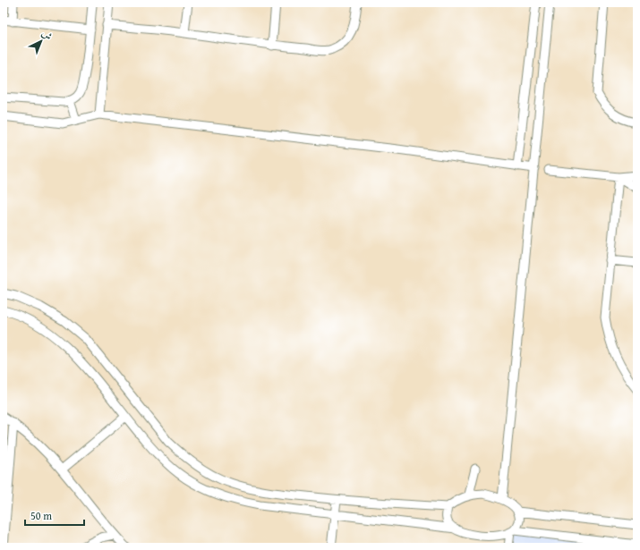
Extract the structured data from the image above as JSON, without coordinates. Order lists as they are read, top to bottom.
{
  "scale_bar": "50 m",
  "north": "top right"
}
